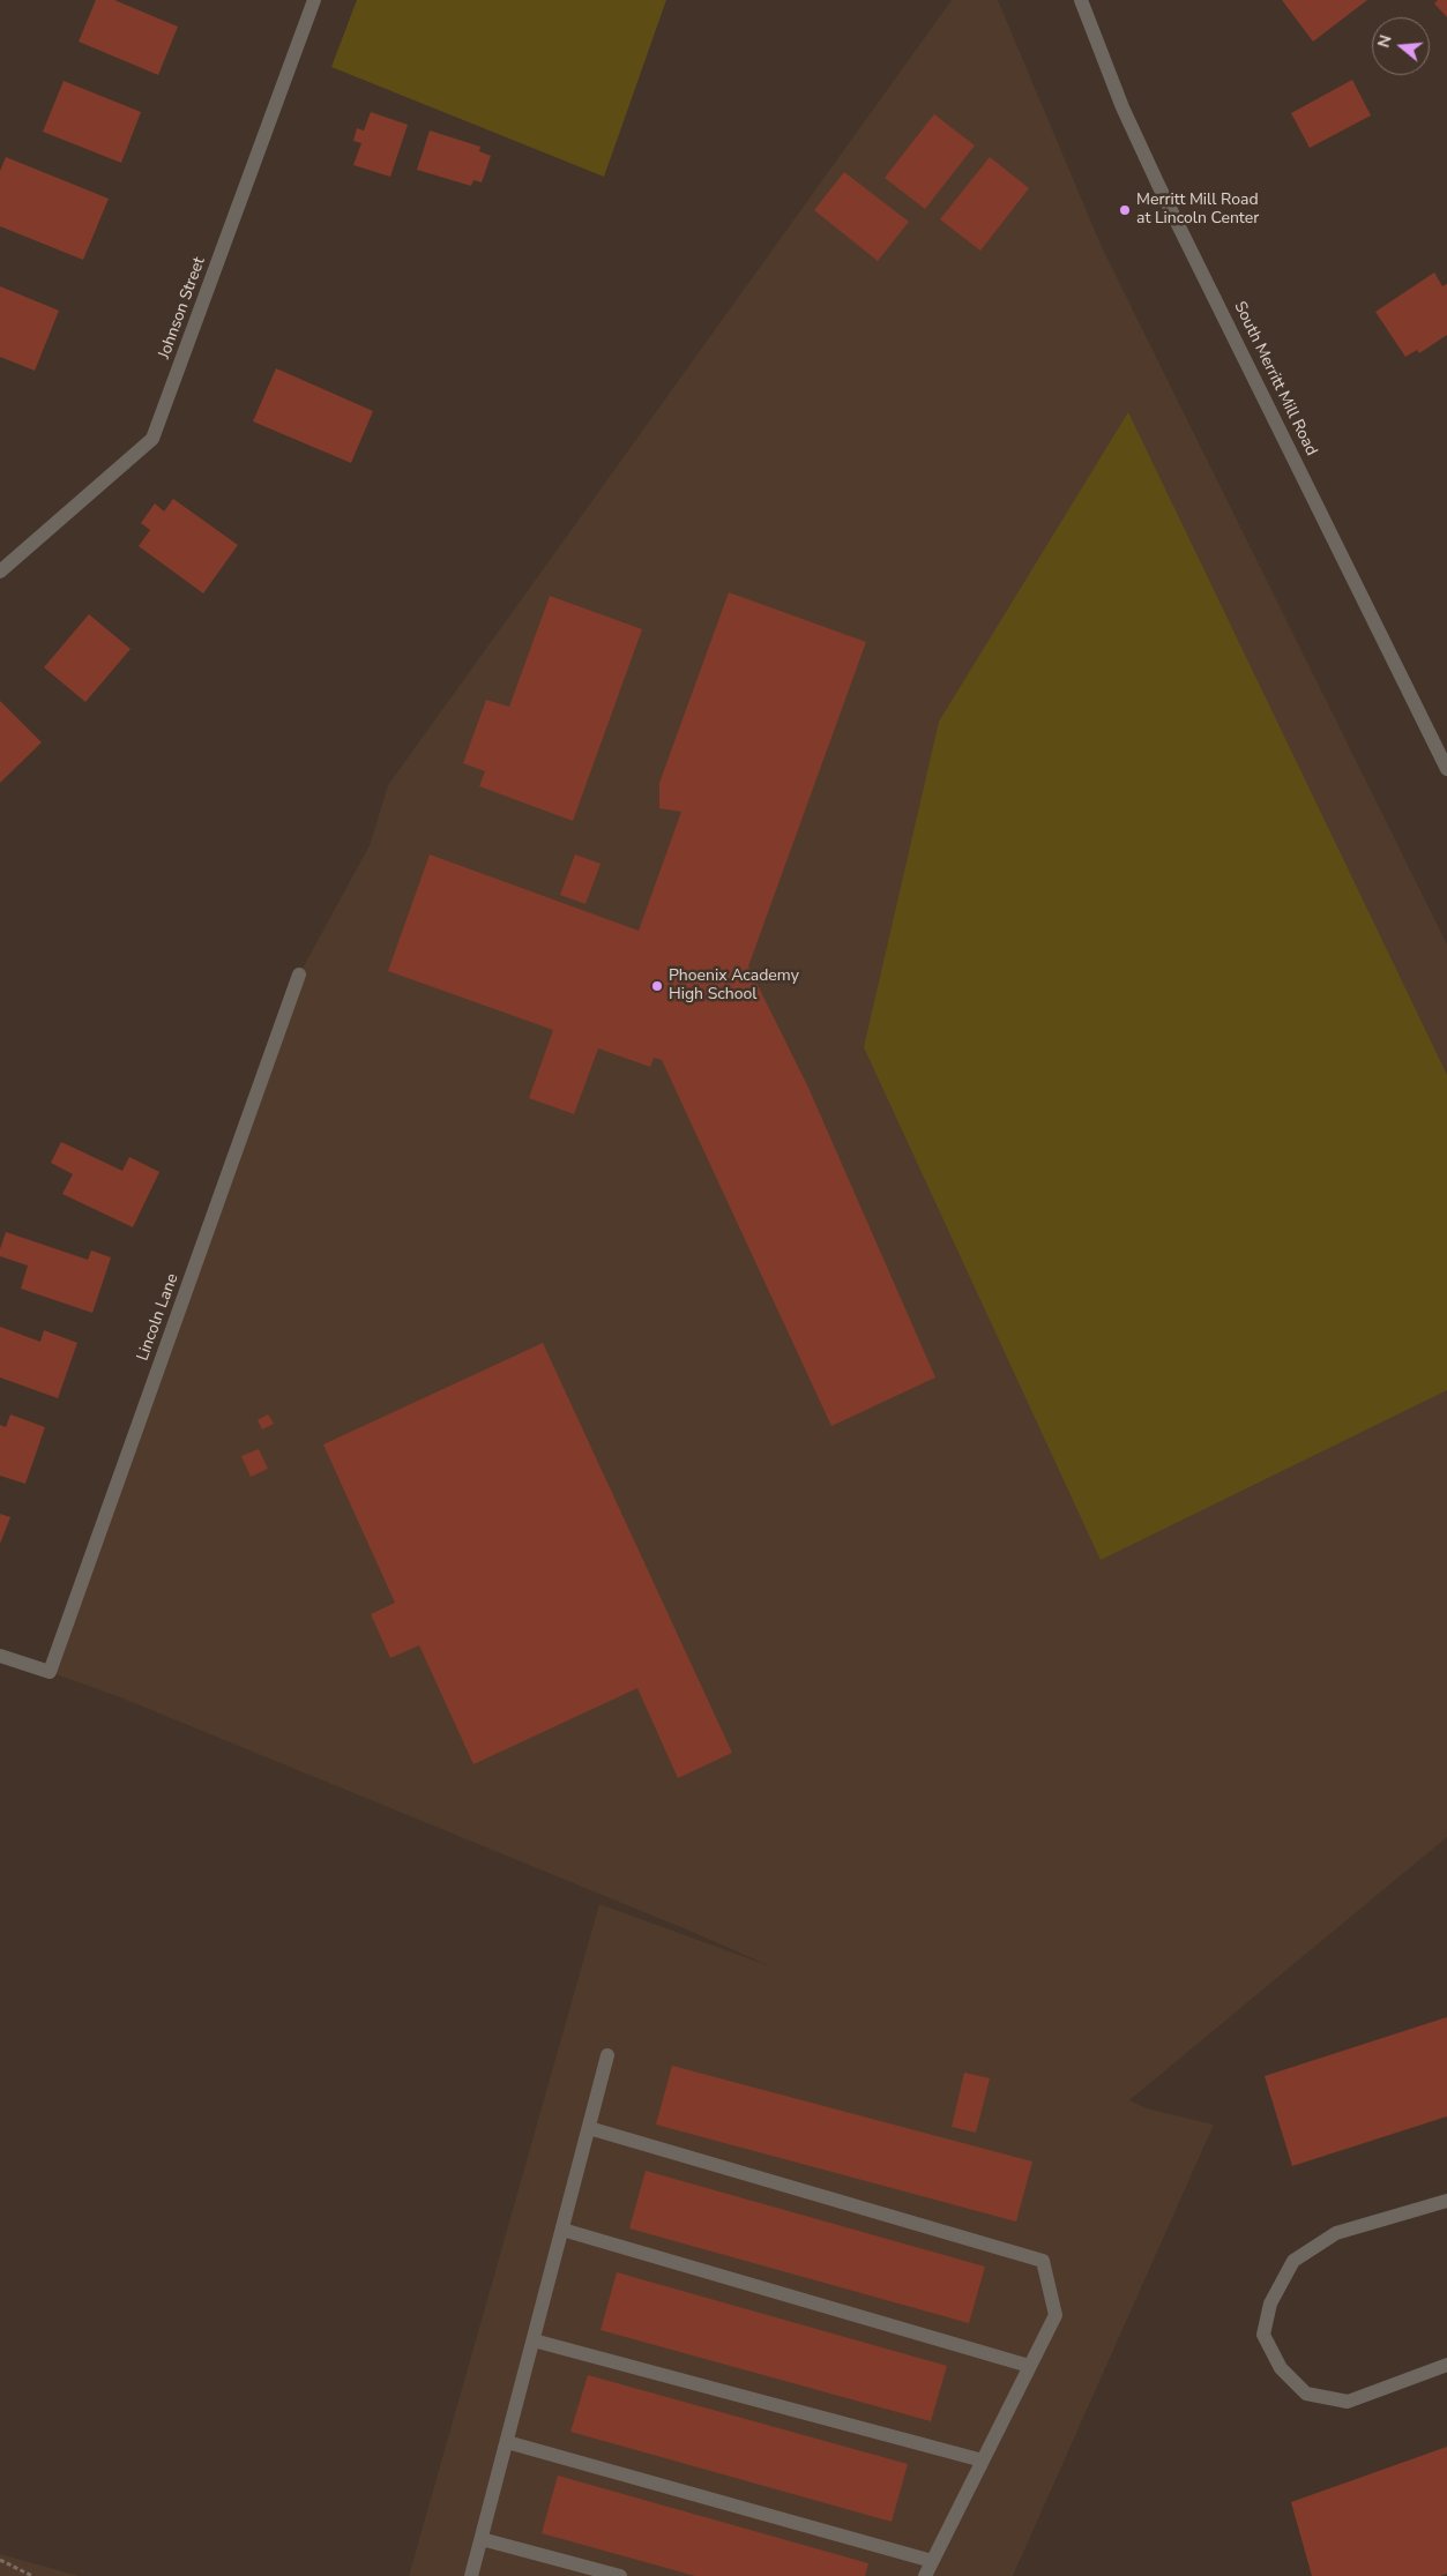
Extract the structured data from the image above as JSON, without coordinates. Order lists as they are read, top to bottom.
{
  "streets": {
    "street": ["Johnson Street", "South Merritt Mill Road", "Lincoln Lane"]
  },
  "places": ["Merritt Mill Road at Lincoln Center", "Phoenix Academy High School"],
  "north": "left"
}
